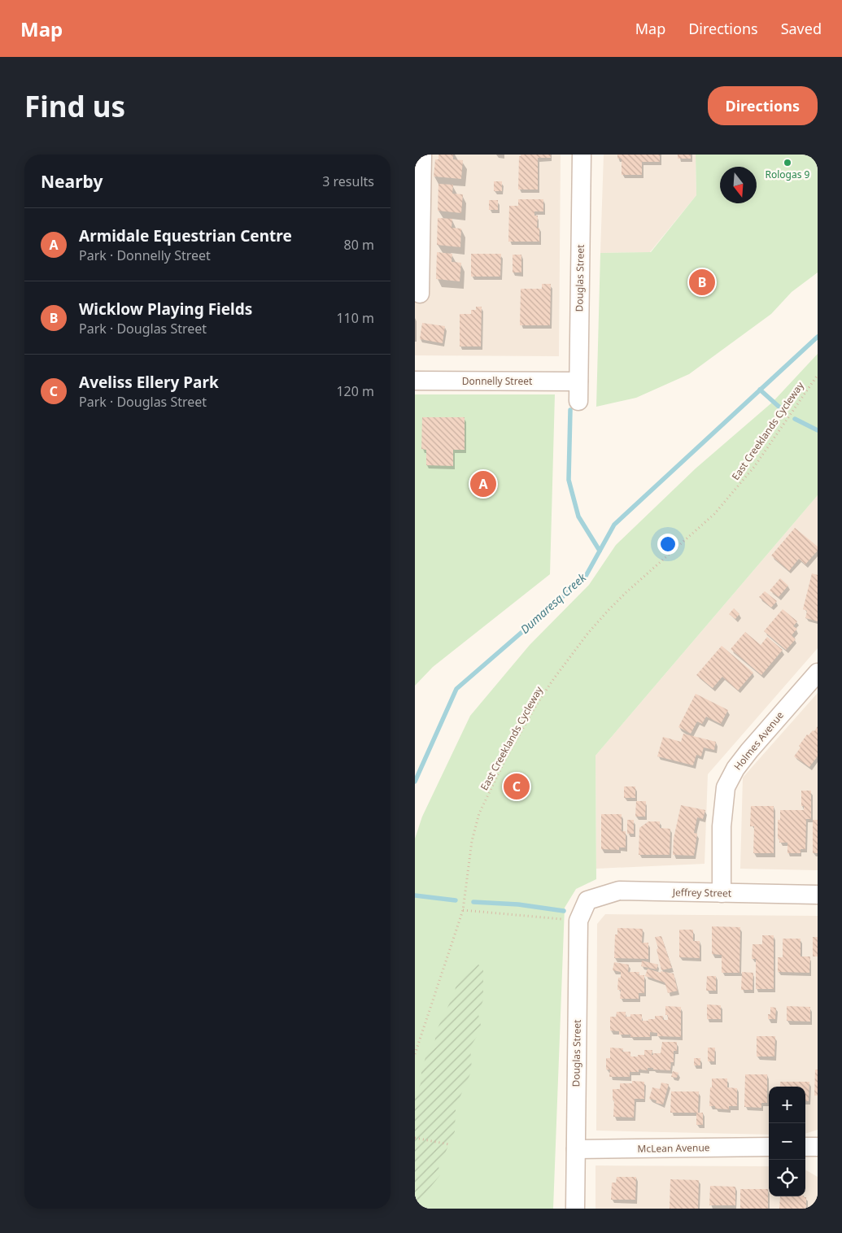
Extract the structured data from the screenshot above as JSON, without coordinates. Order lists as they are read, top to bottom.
{
  "streets": {
    "street": [
      "Douglas Street",
      "Donnelly Street",
      "Holmes Avenue",
      "Jeffrey Street",
      "McLean Avenue"
    ],
    "path": ["East Creeklands Cycleway"]
  },
  "crossings": [
    ["Douglas Street", "Donnelly Street"],
    ["Douglas Street", "Jeffrey Street"],
    ["Douglas Street", "McLean Avenue"],
    ["Holmes Avenue", "Jeffrey Street"]
  ],
  "water": ["Dumaresq Creek"],
  "places": ["Rologas 9"],
  "north": "bottom",
  "page": {
    "header": "Map",
    "nav": ["Map", "Directions", "Saved"],
    "buttons": "Directions",
    "title": "Find us",
    "heading": ["Nearby", "3 results"],
    "list": [
      {
        "mark": "A",
        "name": "Armidale Equestrian Centre",
        "note": "Park · Donnelly Street",
        "value": "80 m"
      },
      {
        "mark": "B",
        "name": "Wicklow Playing Fields",
        "note": "Park · Douglas Street",
        "value": "110 m"
      },
      {
        "mark": "C",
        "name": "Aveliss Ellery Park",
        "note": "Park · Douglas Street",
        "value": "120 m"
      }
    ],
    "pins": ["B", "A", "C"],
    "map_buttons": ["+", "−"]
  }
}
